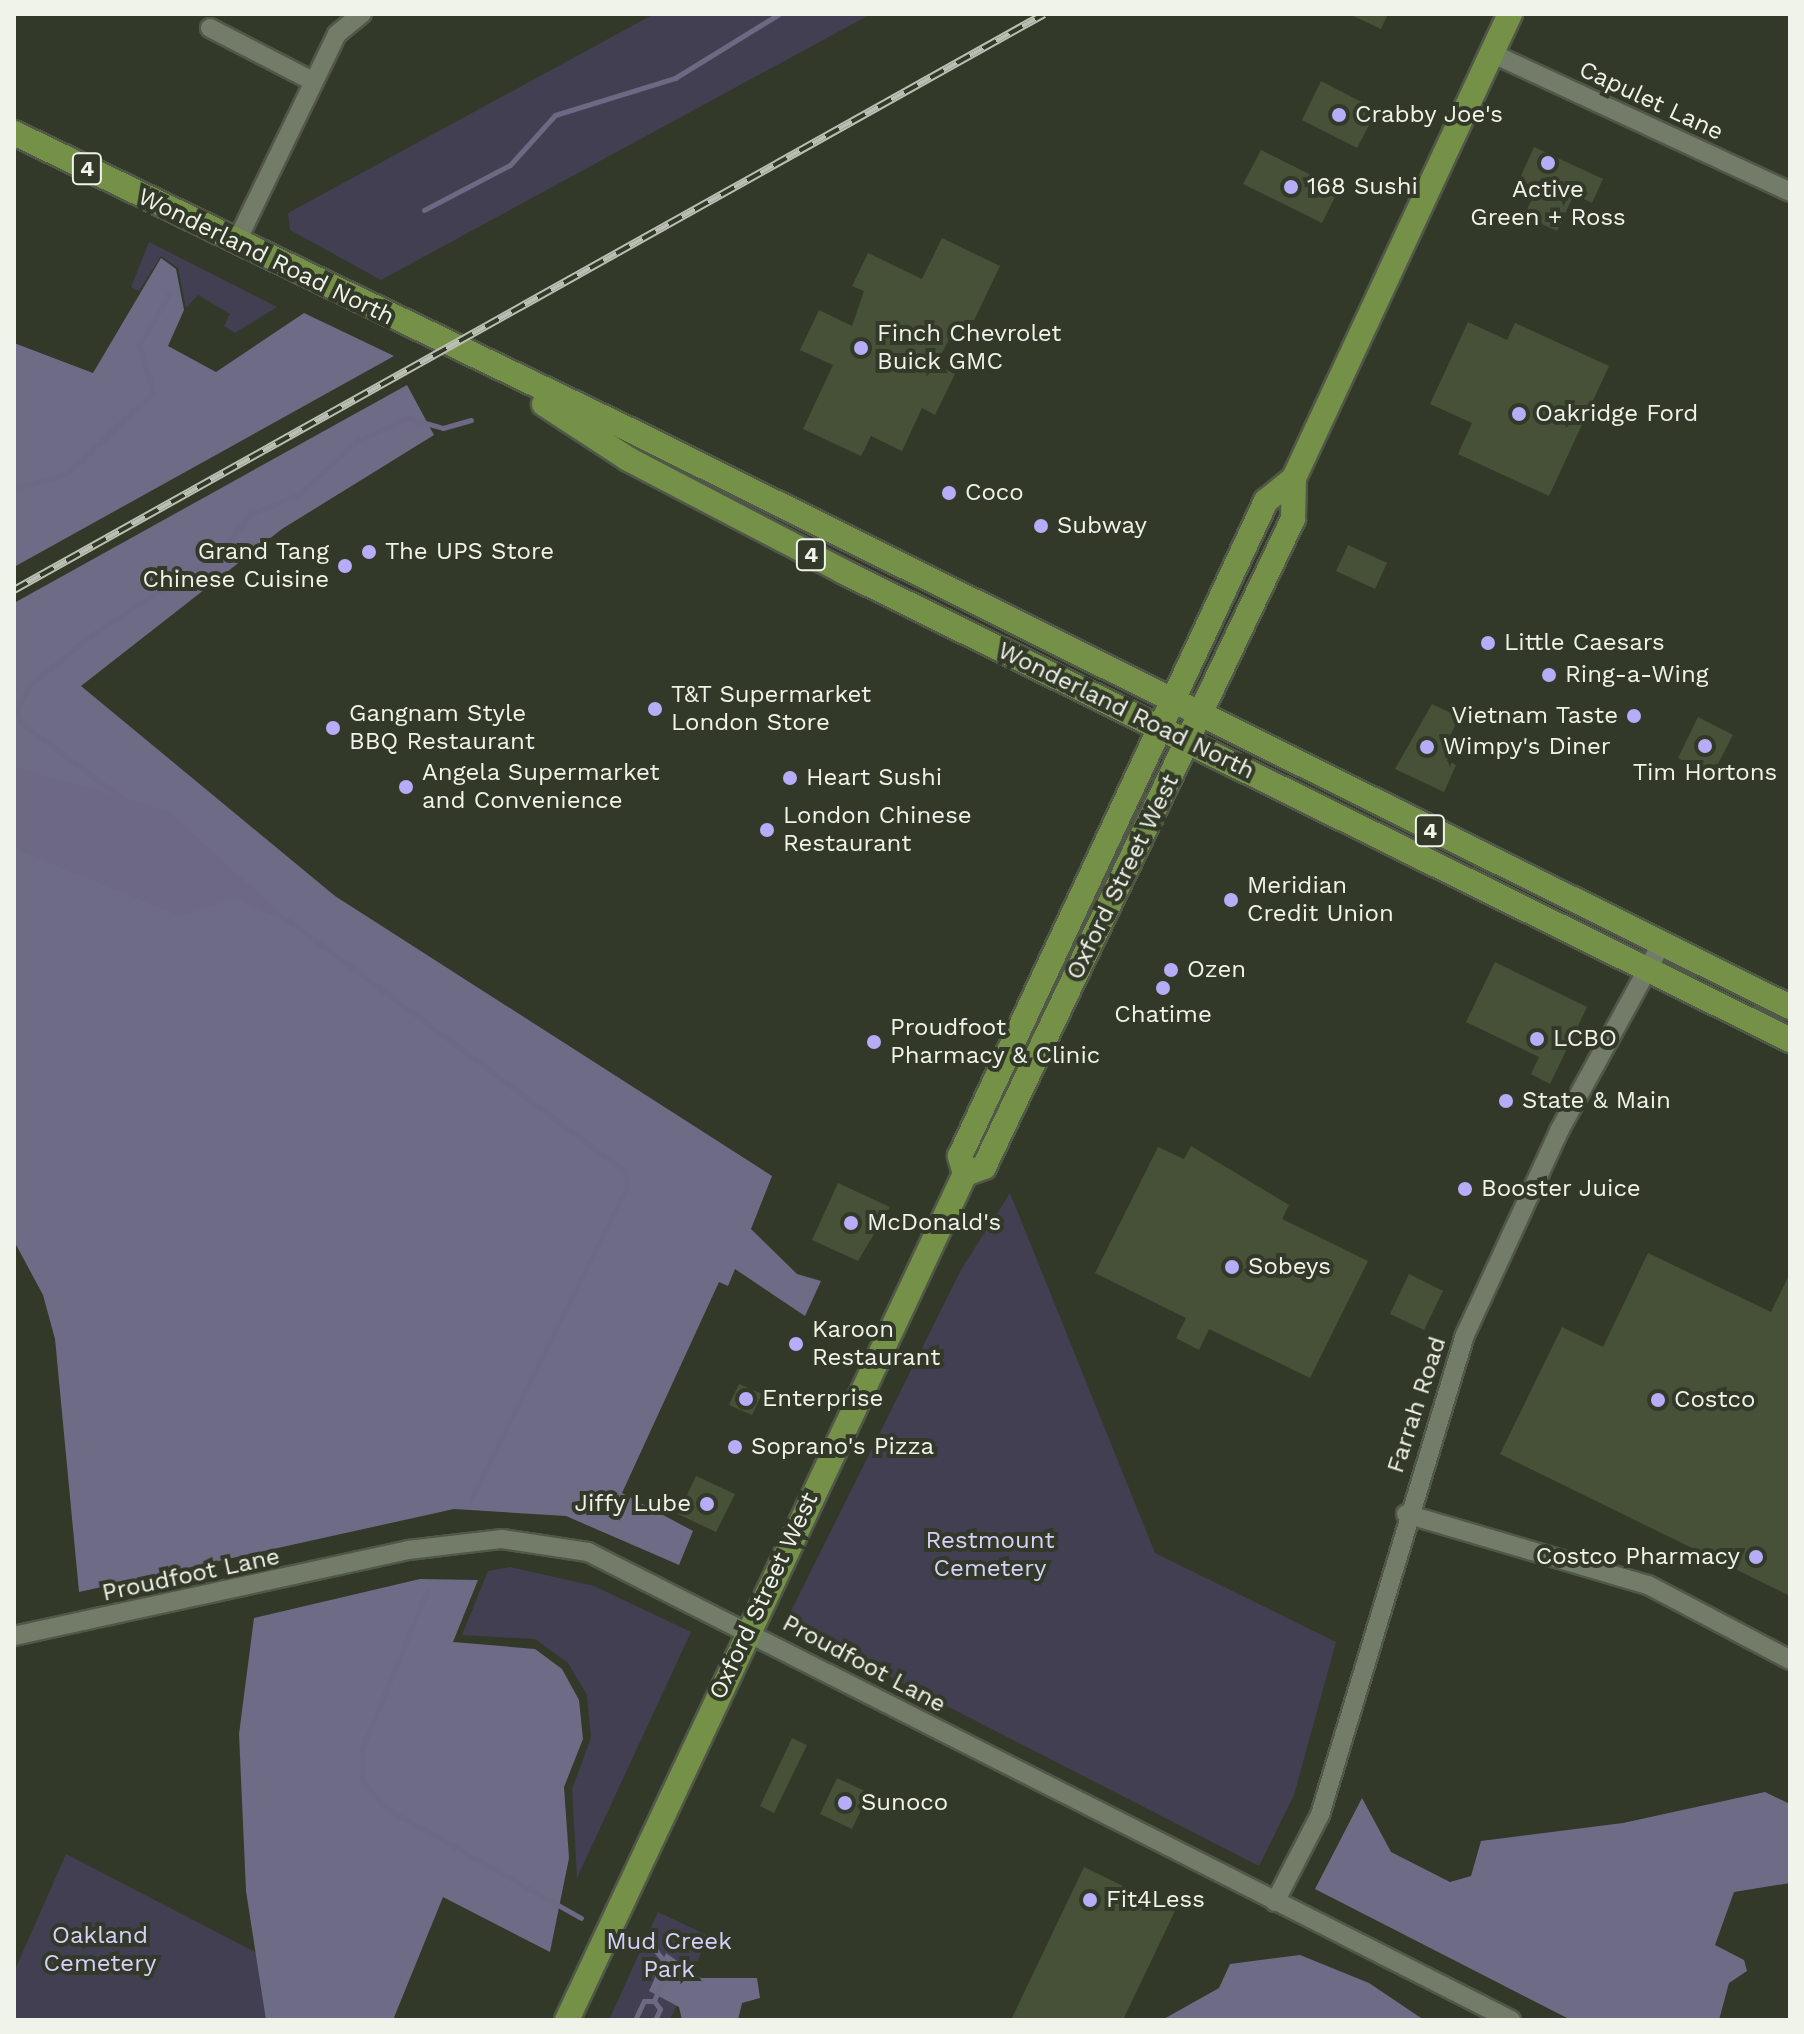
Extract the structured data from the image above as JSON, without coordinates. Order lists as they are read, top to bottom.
{
  "streets": {
    "main road": ["4", "Wonderland Road North", "Oxford Street West"],
    "street": ["Capulet Lane", "Farrah Road", "Proudfoot Lane"]
  },
  "crossings": [
    ["Capulet Lane", "Oxford Street West"],
    ["Wonderland Road North", "Oxford Street West"],
    ["Wonderland Road North", "Farrah Road"],
    ["Oxford Street West", "Proudfoot Lane"],
    ["Farrah Road", "Proudfoot Lane"]
  ],
  "parks": ["Restmount Cemetery", "Oakland Cemetery", "Mud Creek Park"],
  "places": [
    "Crabby Joe's",
    "Active Green + Ross",
    "168 Sushi",
    "Finch Chevrolet Buick GMC",
    "Oakridge Ford",
    "Coco",
    "Subway",
    "The UPS Store",
    "Grand Tang Chinese Cuisine",
    "Little Caesars",
    "Ring-a-Wing",
    "T&T Supermarket London Store",
    "Vietnam Taste",
    "Gangnam Style BBQ Restaurant",
    "Tim Hortons",
    "Wimpy's Diner",
    "Heart Sushi",
    "Angela Supermarket and Convenience",
    "London Chinese Restaurant",
    "Meridian Credit Union",
    "Ozen",
    "Chatime",
    "LCBO",
    "Proudfoot Pharmacy & Clinic",
    "State & Main",
    "Booster Juice",
    "McDonald's",
    "Sobeys",
    "Karoon Restaurant",
    "Enterprise",
    "Costco",
    "Soprano's Pizza",
    "Jiffy Lube",
    "Costco Pharmacy",
    "Sunoco",
    "Fit4Less"
  ]
}
